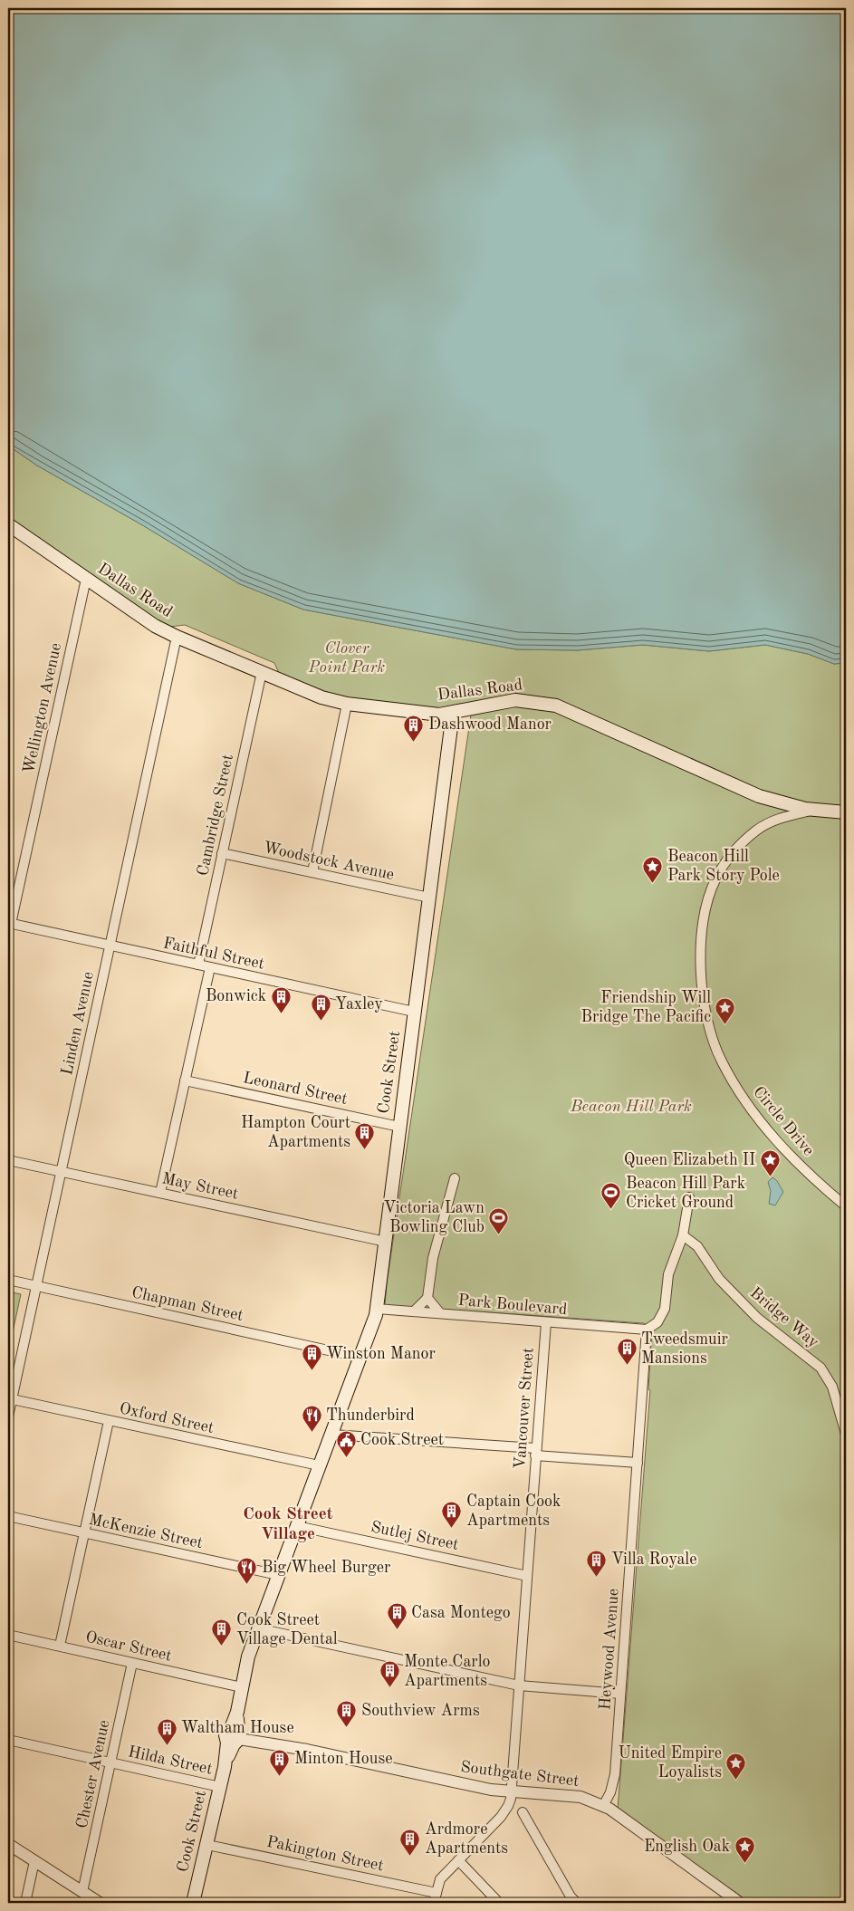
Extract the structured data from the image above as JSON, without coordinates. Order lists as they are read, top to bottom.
{
  "streets": {
    "main road": ["Dallas Road", "Cook Street"],
    "street": [
      "Wellington Avenue",
      "Cambridge Street",
      "Woodstock Avenue",
      "Faithful Street",
      "Linden Avenue",
      "Leonard Street",
      "Circle Drive",
      "May Street",
      "Chapman Street",
      "Park Boulevard",
      "Bridge Way",
      "Vancouver Street",
      "Oxford Street",
      "McKenzie Street",
      "Sutlej Street",
      "Oscar Street",
      "Heywood Avenue",
      "Hilda Street",
      "Chester Avenue",
      "Southgate Street",
      "Pakington Street"
    ]
  },
  "crossings": [
    ["Dallas Road", "Wellington Avenue"],
    ["Dallas Road", "Cambridge Street"],
    ["Dallas Road", "Linden Avenue"],
    ["Dallas Road", "Cook Street"],
    ["Dallas Road", "Circle Drive"],
    ["Wellington Avenue", "Faithful Street"],
    ["Cambridge Street", "Woodstock Avenue"],
    ["Cambridge Street", "Faithful Street"],
    ["Woodstock Avenue", "Cook Street"],
    ["Faithful Street", "Linden Avenue"],
    ["Faithful Street", "Cook Street"],
    ["Linden Avenue", "May Street"],
    ["Linden Avenue", "Chapman Street"],
    ["Linden Avenue", "Oxford Street"],
    ["Cook Street", "Leonard Street"],
    ["Cook Street", "May Street"],
    ["Cook Street", "Chapman Street"],
    ["Cook Street", "Park Boulevard"],
    ["Cook Street", "Oxford Street"],
    ["Cook Street", "McKenzie Street"],
    ["Cook Street", "Sutlej Street"],
    ["Cook Street", "Oscar Street"],
    ["Cook Street", "Hilda Street"],
    ["Cook Street", "Southgate Street"],
    ["Cook Street", "Pakington Street"],
    ["Park Boulevard", "Vancouver Street"],
    ["Park Boulevard", "Heywood Avenue"],
    ["Vancouver Street", "Sutlej Street"],
    ["Vancouver Street", "Southgate Street"],
    ["Vancouver Street", "Pakington Street"],
    ["Oscar Street", "Chester Avenue"],
    ["Heywood Avenue", "Southgate Street"],
    ["Hilda Street", "Chester Avenue"]
  ],
  "districts": ["Cook Street Village"],
  "parks": ["Clover Point Park", "Beacon Hill Park"],
  "places": {
    "building": [
      "Dashwood Manor",
      "Bonwick",
      "Yaxley",
      "Hampton Court Apartments",
      "Tweedsmuir Mansions",
      "Winston Manor",
      "Captain Cook Apartments",
      "Villa Royale",
      "Casa Montego",
      "Cook Street Village Dental",
      "Monte Carlo Apartments",
      "Southview Arms",
      "Waltham House",
      "Minton House",
      "Ardmore Apartments"
    ],
    "place": [
      "Beacon Hill Park Story Pole",
      "Friendship Will Bridge The Pacific",
      "Queen Elizabeth II",
      "United Empire Loyalists",
      "English Oak"
    ],
    "sports": ["Beacon Hill Park Cricket Ground", "Victoria Lawn Bowling Club"],
    "restaurant": ["Thunderbird", "Big Wheel Burger"],
    "public building": ["Cook Street"]
  }
}
